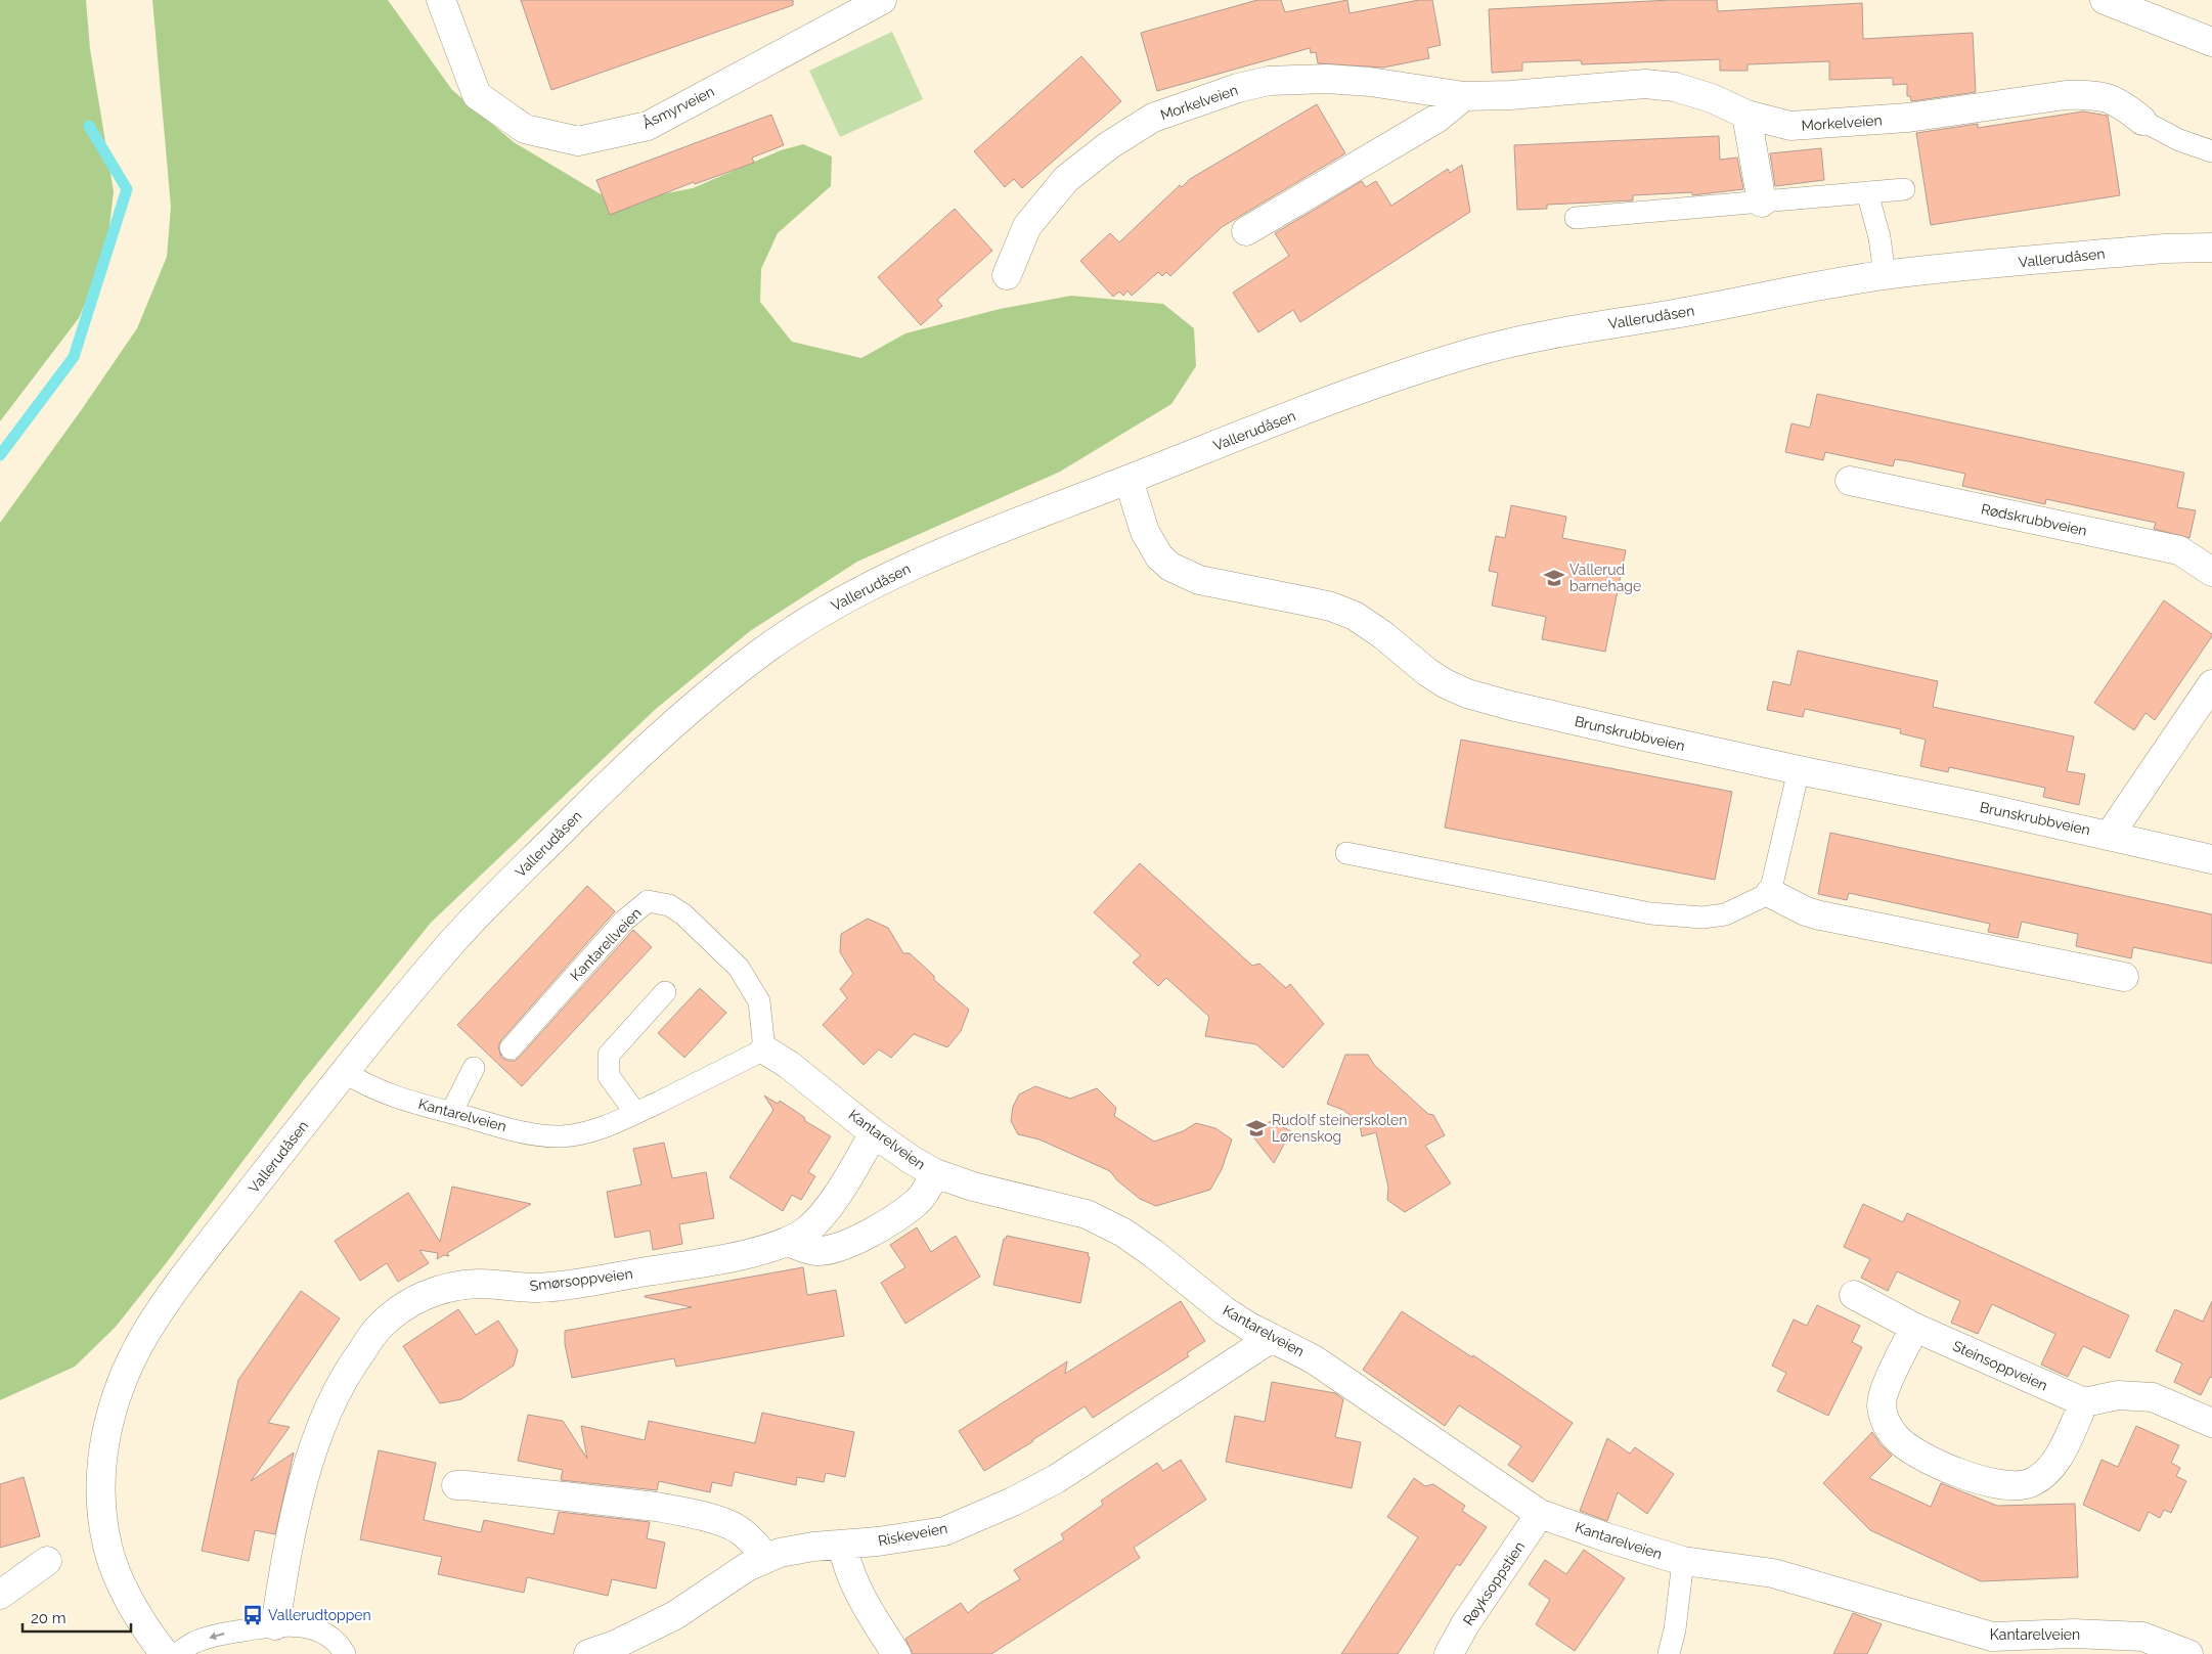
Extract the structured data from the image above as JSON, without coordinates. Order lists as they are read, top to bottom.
{
  "streets": {
    "street": [
      "Morkelveien",
      "Åsmyrveien",
      "Vallerudåsen",
      "Rødskrubbveien",
      "Brunskrubbveien",
      "Kantarelveien",
      "Smørsoppveien",
      "Steinsoppveien",
      "Riskeveien",
      "Røyksoppstien"
    ],
    "lane": ["Kantarellveien"]
  },
  "crossings": [
    ["Vallerudåsen", "Brunskrubbveien"],
    ["Vallerudåsen", "Kantarelveien"],
    ["Kantarellveien", "Kantarelveien"],
    ["Kantarelveien", "Smørsoppveien"],
    ["Kantarelveien", "Riskeveien"],
    ["Kantarelveien", "Røyksoppstien"]
  ],
  "places": {
    "school or university": ["Vallerud barnehage", "Rudolf steinerskolen Lørenskog"],
    "bus stop": ["Vallerudtoppen"]
  },
  "scale_bar": "20 m"
}
